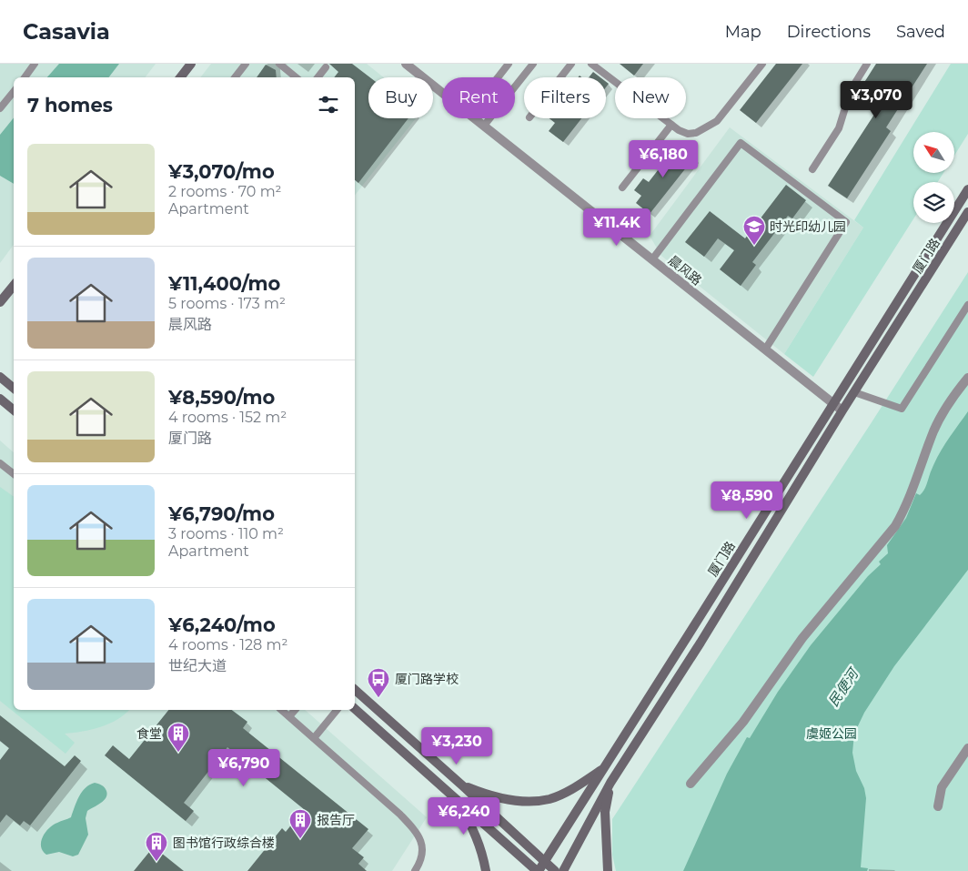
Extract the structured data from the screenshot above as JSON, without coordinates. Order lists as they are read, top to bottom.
{
  "streets": {
    "street": ["厦门路", "晨风路"]
  },
  "crossings": [
    ["厦门路", "晨风路"]
  ],
  "water": ["民便河"],
  "parks": ["虞姬公园"],
  "places": {
    "school or university": ["时光印幼儿园"],
    "bus stop": ["厦门路学校"],
    "building": ["食堂", "报告厅", "图书馆行政综合楼"]
  },
  "north": "top left",
  "page": {
    "header": "Casavia",
    "nav": ["Map", "Directions", "Saved"],
    "chip": [
      "Buy",
      "Rent",
      "Filters",
      "New"
    ],
    "heading": "7 homes",
    "price": [
      "¥3,070",
      "¥6,180",
      "¥11.4K",
      "¥8,590",
      "¥3,230",
      "¥6,790",
      "¥6,240"
    ],
    "list": [
      {
        "name": "¥3,070/mo",
        "note": "2 rooms · 70 m² · Apartment"
      },
      {
        "name": "¥11,400/mo",
        "note": "5 rooms · 173 m² · 晨风路"
      },
      {
        "name": "¥8,590/mo",
        "note": "4 rooms · 152 m² · 厦门路"
      },
      {
        "name": "¥6,790/mo",
        "note": "3 rooms · 110 m² · Apartment"
      },
      {
        "name": "¥6,240/mo",
        "note": "4 rooms · 128 m² · 世纪大道"
      }
    ]
  }
}
